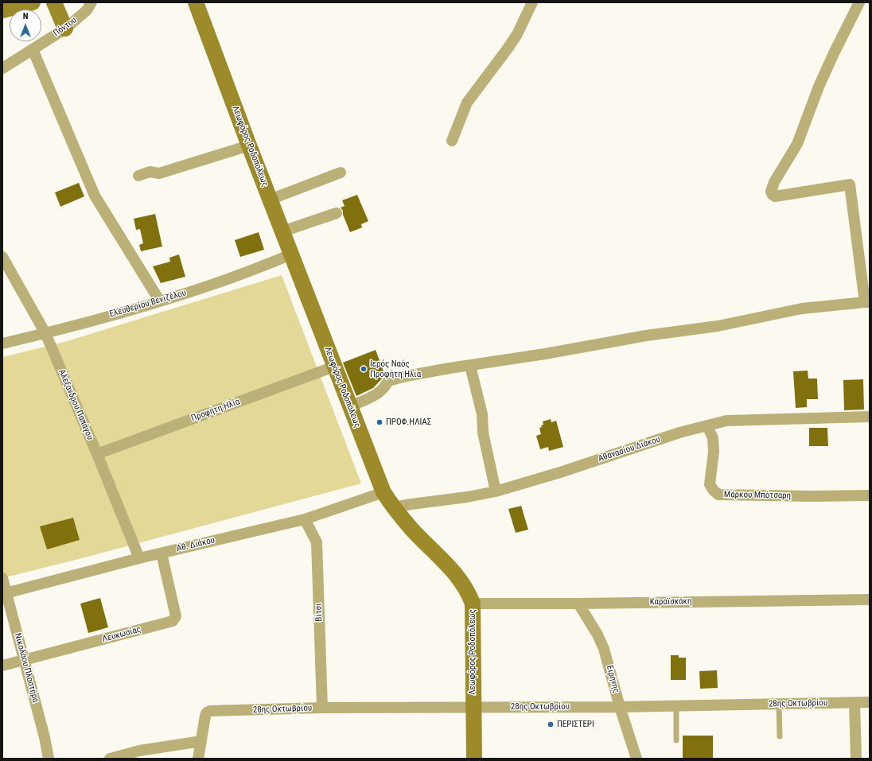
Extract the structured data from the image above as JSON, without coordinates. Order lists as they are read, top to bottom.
{
  "streets": {
    "street": [
      "Πόντου",
      "Λεωφόρος Ροδοπόλεως",
      "Ελευθερίου Βενιζέλου",
      "Αλέξανδρου Παπάγου",
      "Προφήτη Ηλία",
      "Αθανασίου Διάκου",
      "Μάρκου Μπότσαρη",
      "Αθ. Διάκου",
      "Καραϊσκάκη",
      "Βίτσι",
      "Λευκωσίας",
      "Νικολάου Πλαστήρα",
      "Ειρήνης",
      "28ης Οκτωβρίου"
    ]
  },
  "crossings": [
    ["Λεωφόρος Ροδοπόλεως", "Ελευθερίου Βενιζέλου"],
    ["Λεωφόρος Ροδοπόλεως", "Προφήτη Ηλία"],
    ["Λεωφόρος Ροδοπόλεως", "Αθανασίου Διάκου"],
    ["Λεωφόρος Ροδοπόλεως", "Αθ. Διάκου"],
    ["Λεωφόρος Ροδοπόλεως", "Καραϊσκάκη"],
    ["Λεωφόρος Ροδοπόλεως", "28ης Οκτωβρίου"],
    ["Ελευθερίου Βενιζέλου", "Αλέξανδρου Παπάγου"],
    ["Αλέξανδρου Παπάγου", "Προφήτη Ηλία"],
    ["Αλέξανδρου Παπάγου", "Αθ. Διάκου"],
    ["Αθανασίου Διάκου", "Μάρκου Μπότσαρη"],
    ["Αθ. Διάκου", "Βίτσι"],
    ["Αθ. Διάκου", "Λευκωσίας"],
    ["Αθ. Διάκου", "Νικολάου Πλαστήρα"],
    ["Καραϊσκάκη", "Ειρήνης"],
    ["Βίτσι", "28ης Οκτωβρίου"],
    ["Λευκωσίας", "Νικολάου Πλαστήρα"],
    ["Ειρήνης", "28ης Οκτωβρίου"]
  ],
  "places": ["Ιερός Ναός Προφήτη Ηλία", "ΠΡΟΦ.ΗΛΙΑΣ", "ΠΕΡΙΣΤΕΡΙ"],
  "north": "top"
}
